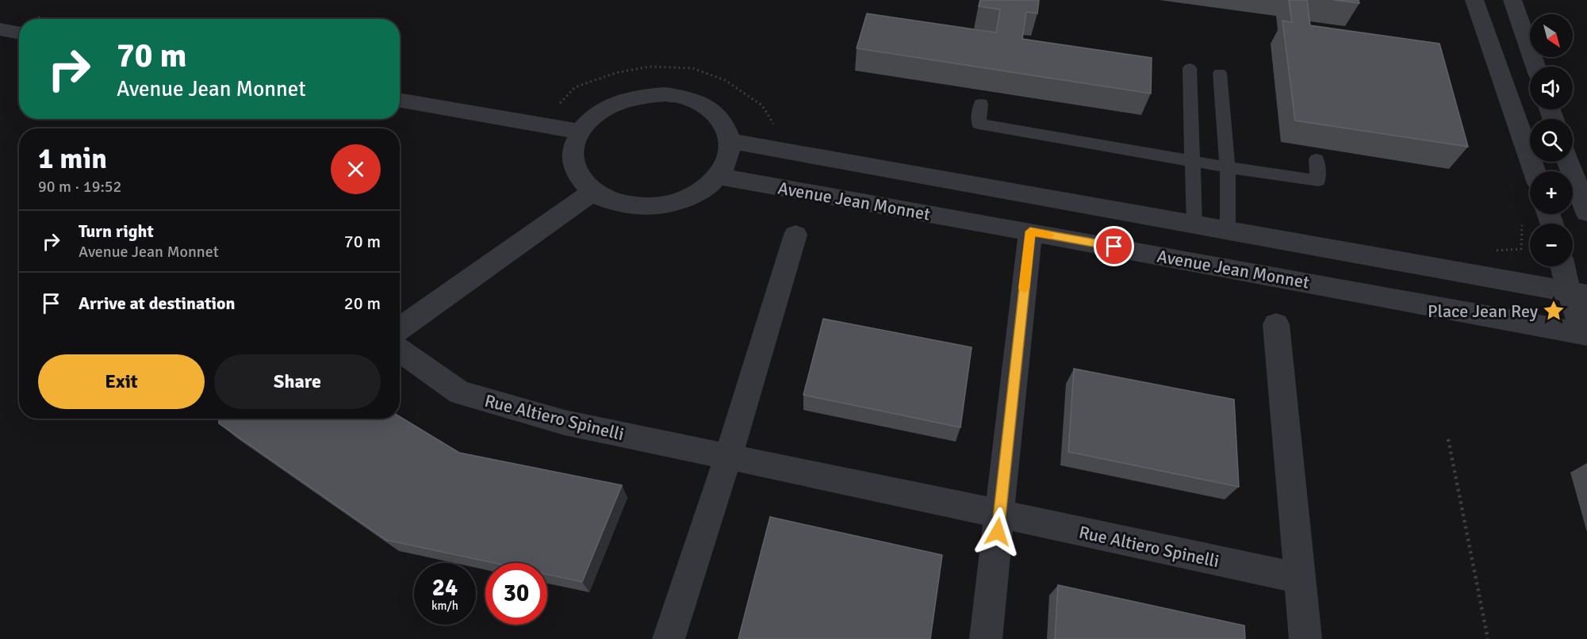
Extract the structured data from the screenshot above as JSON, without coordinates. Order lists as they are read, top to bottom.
{
  "streets": {
    "street": ["Avenue Jean Monnet", "Rue Altiero Spinelli"]
  },
  "places": {
    "place": ["Place Jean Rey"]
  },
  "north": "bottom right",
  "page": {
    "map_buttons": ["+", "−"],
    "turn": ["70 m", "Avenue Jean Monnet"],
    "heading": ["1 min", "90 m · 19:52"],
    "list": [
      {
        "name": "Turn right",
        "note": "Avenue Jean Monnet",
        "value": "70 m"
      },
      {
        "name": "Arrive at destination",
        "value": "20 m"
      }
    ],
    "buttons": ["Exit", "Share"],
    "speed": "24 km/h",
    "limit": "30"
  }
}
